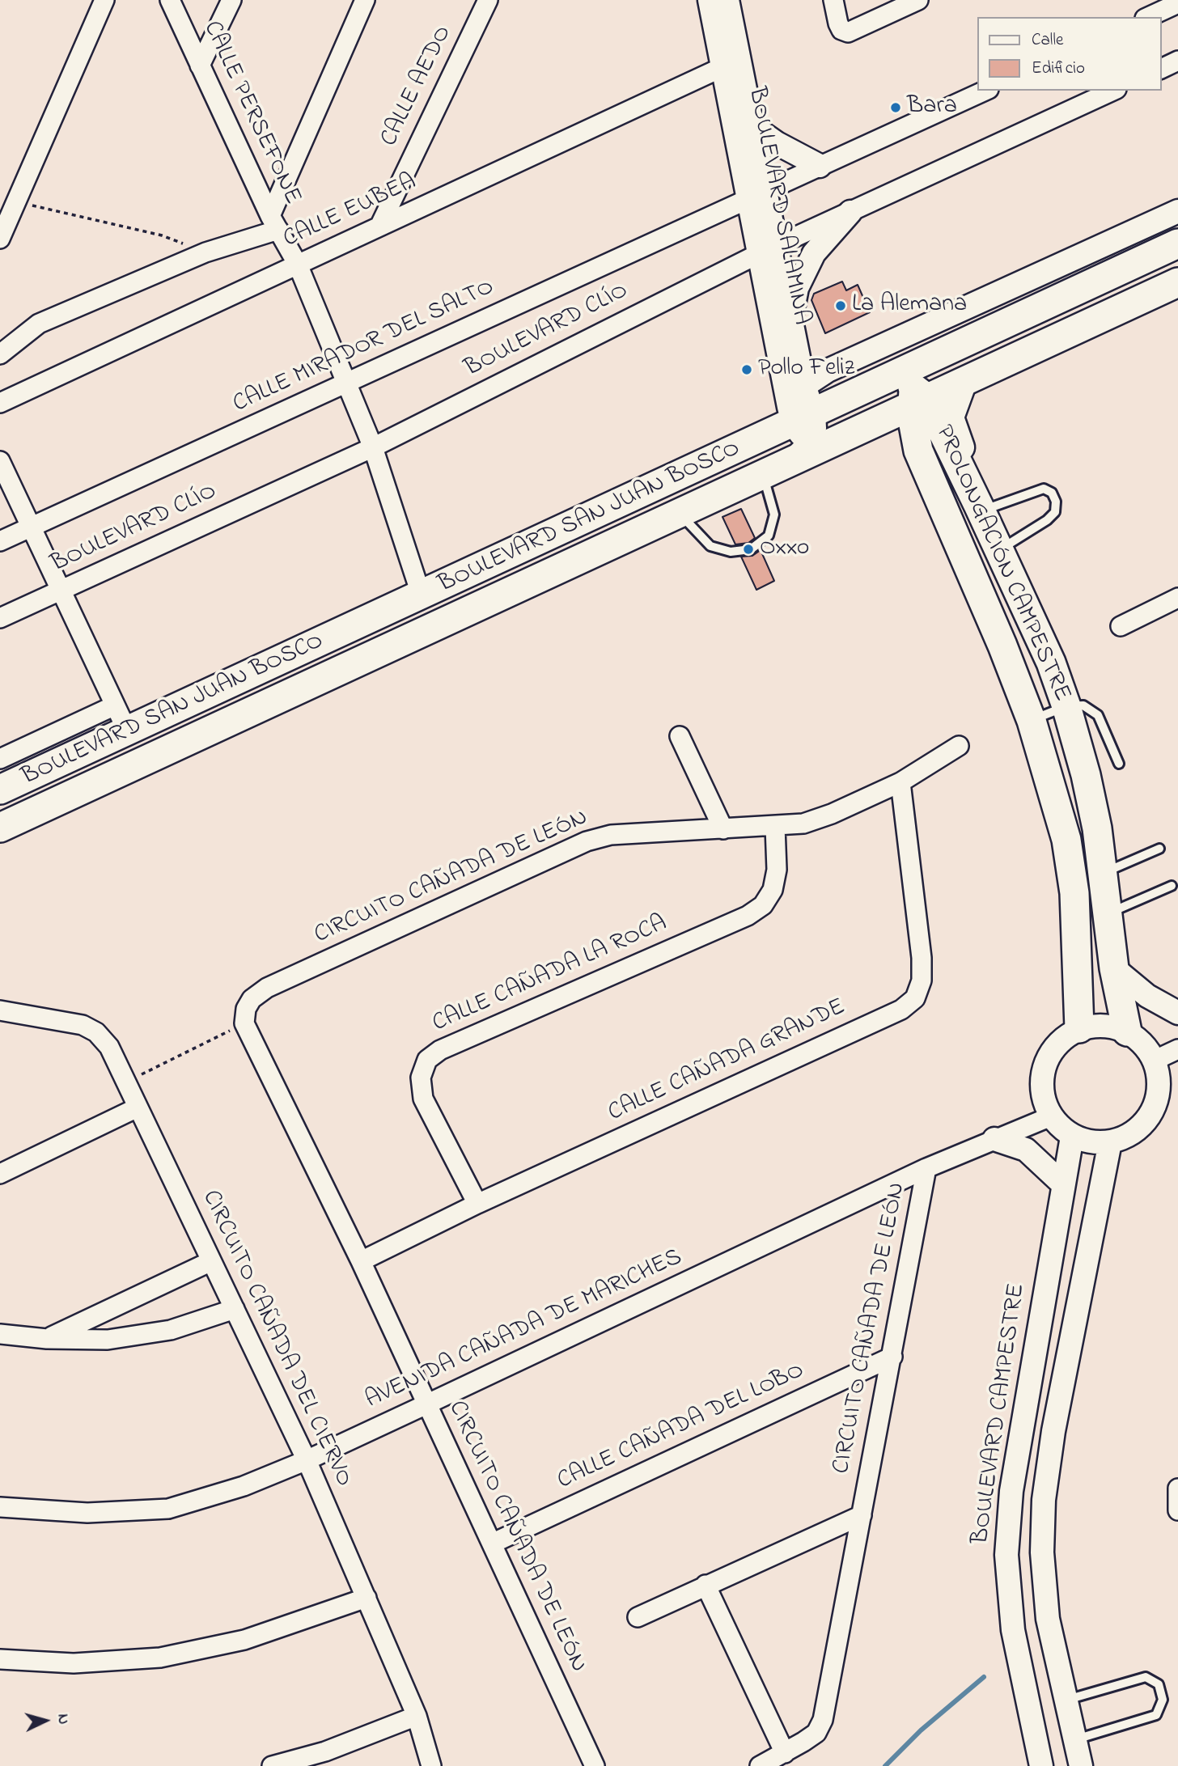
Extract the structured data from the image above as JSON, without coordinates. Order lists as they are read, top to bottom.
{
  "streets": {
    "main road": ["BOULEVARD SAN JUAN BOSCO", "PROLONGACIÓN CAMPESTRE"],
    "street": [
      "CALLE AEDO",
      "CALLE PERSEFONE",
      "BOULEVARD SALAMINA",
      "CALLE EUBEA",
      "BOULEVARD CLÍO",
      "CALLE MIRADOR DEL SALTO",
      "CIRCUITO CAÑADA DE LEÓN",
      "CALLE CAÑADA LA ROCA",
      "CALLE CAÑADA GRANDE",
      "AVENIDA CAÑADA DE MARICHES",
      "CIRCUITO CAÑADA DEL CIERVO",
      "BOULEVARD CAMPESTRE",
      "CALLE CAÑADA DEL LOBO"
    ]
  },
  "crossings": [
    ["CALLE AEDO", "CALLE EUBEA"],
    ["CALLE PERSEFONE", "CALLE EUBEA"],
    ["CALLE PERSEFONE", "BOULEVARD CLÍO"],
    ["CALLE PERSEFONE", "CALLE MIRADOR DEL SALTO"],
    ["CALLE PERSEFONE", "BOULEVARD SAN JUAN BOSCO"],
    ["BOULEVARD SALAMINA", "CALLE EUBEA"],
    ["BOULEVARD SALAMINA", "BOULEVARD CLÍO"],
    ["BOULEVARD SALAMINA", "CALLE MIRADOR DEL SALTO"],
    ["BOULEVARD SALAMINA", "BOULEVARD SAN JUAN BOSCO"],
    ["BOULEVARD SAN JUAN BOSCO", "PROLONGACIÓN CAMPESTRE"],
    ["PROLONGACIÓN CAMPESTRE", "AVENIDA CAÑADA DE MARICHES"],
    ["PROLONGACIÓN CAMPESTRE", "BOULEVARD CAMPESTRE"],
    ["CIRCUITO CAÑADA DE LEÓN", "CALLE CAÑADA LA ROCA"],
    ["CIRCUITO CAÑADA DE LEÓN", "CALLE CAÑADA GRANDE"],
    ["CIRCUITO CAÑADA DE LEÓN", "AVENIDA CAÑADA DE MARICHES"],
    ["CIRCUITO CAÑADA DE LEÓN", "CALLE CAÑADA DEL LOBO"],
    ["CALLE CAÑADA LA ROCA", "CALLE CAÑADA GRANDE"],
    ["AVENIDA CAÑADA DE MARICHES", "CIRCUITO CAÑADA DEL CIERVO"],
    ["AVENIDA CAÑADA DE MARICHES", "BOULEVARD CAMPESTRE"]
  ],
  "places": [
    "Bara",
    "La Alemana",
    "Pollo Feliz",
    "Oxxo"
  ],
  "legend": ["Calle", "Edificio"],
  "north": "right"
}
